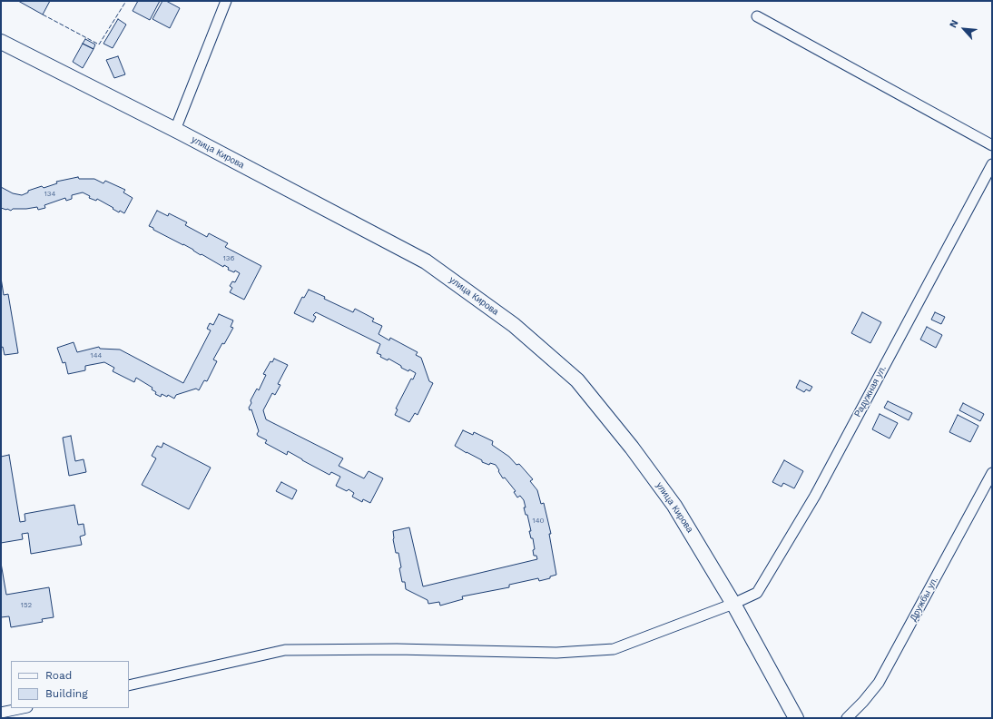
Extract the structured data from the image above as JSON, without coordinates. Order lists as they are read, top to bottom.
{
  "streets": {
    "main road": ["улица Кирова"],
    "street": ["Радужная ул.", "Дружбы ул."]
  },
  "crossings": [
    ["улица Кирова", "Радужная ул."]
  ],
  "house_numbers": [
    "134",
    "136",
    "144",
    "140",
    "152"
  ],
  "legend": ["Road", "Building"],
  "north": "top left"
}
